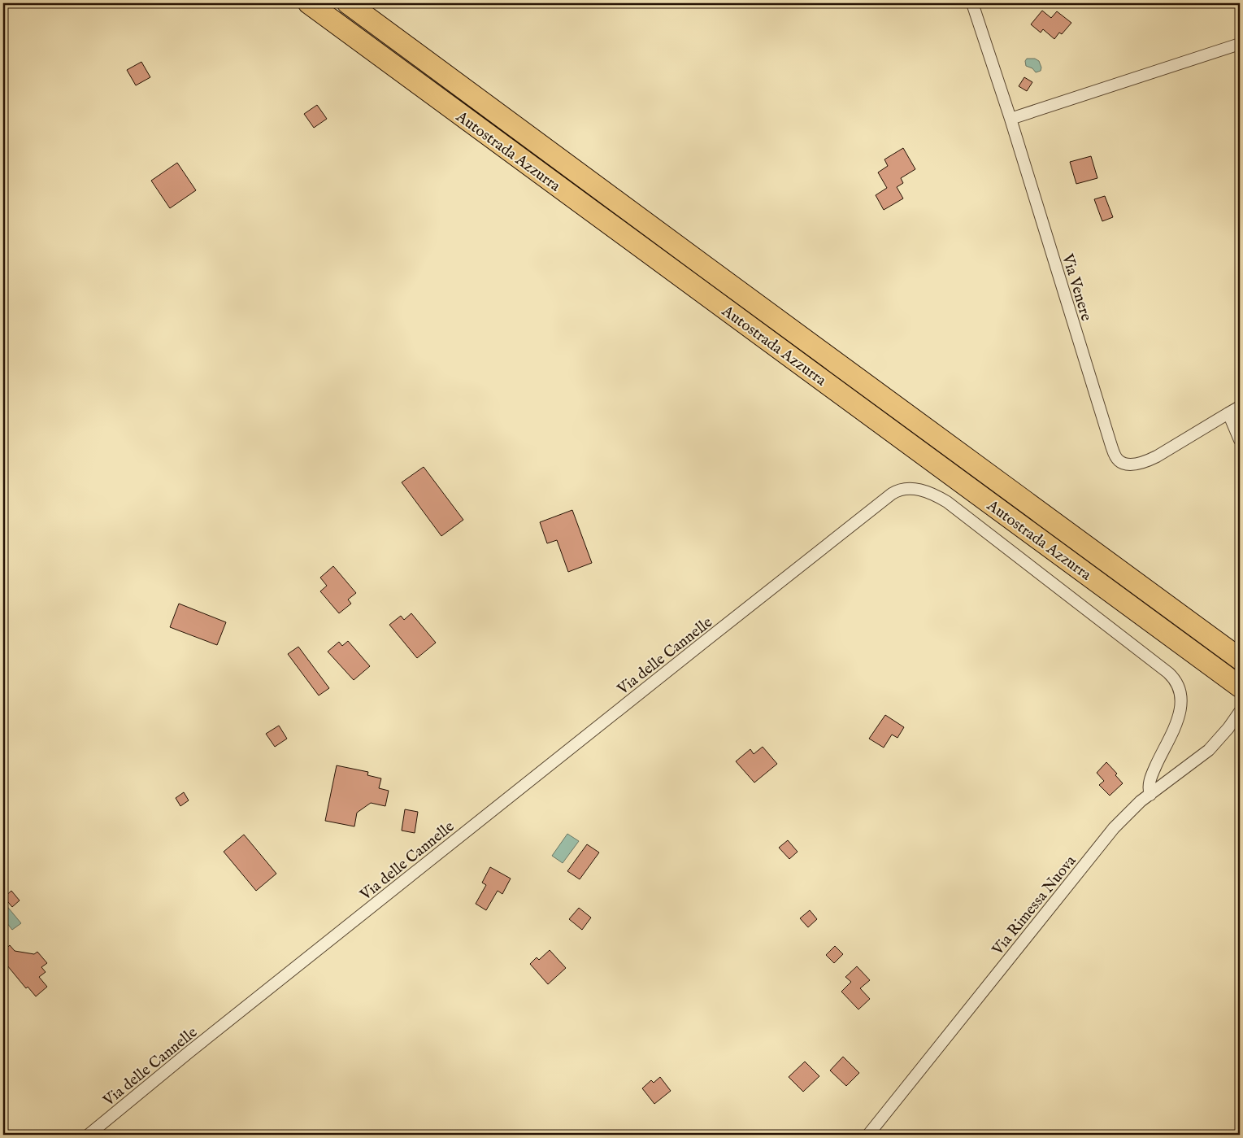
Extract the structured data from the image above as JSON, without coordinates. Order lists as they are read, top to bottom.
{
  "streets": {
    "highway": ["Autostrada Azzurra"],
    "street": ["Via Venere", "Via delle Cannelle", "Via Rimessa Nuova"]
  },
  "crossings": [
    ["Via delle Cannelle", "Via Rimessa Nuova"]
  ]
}
